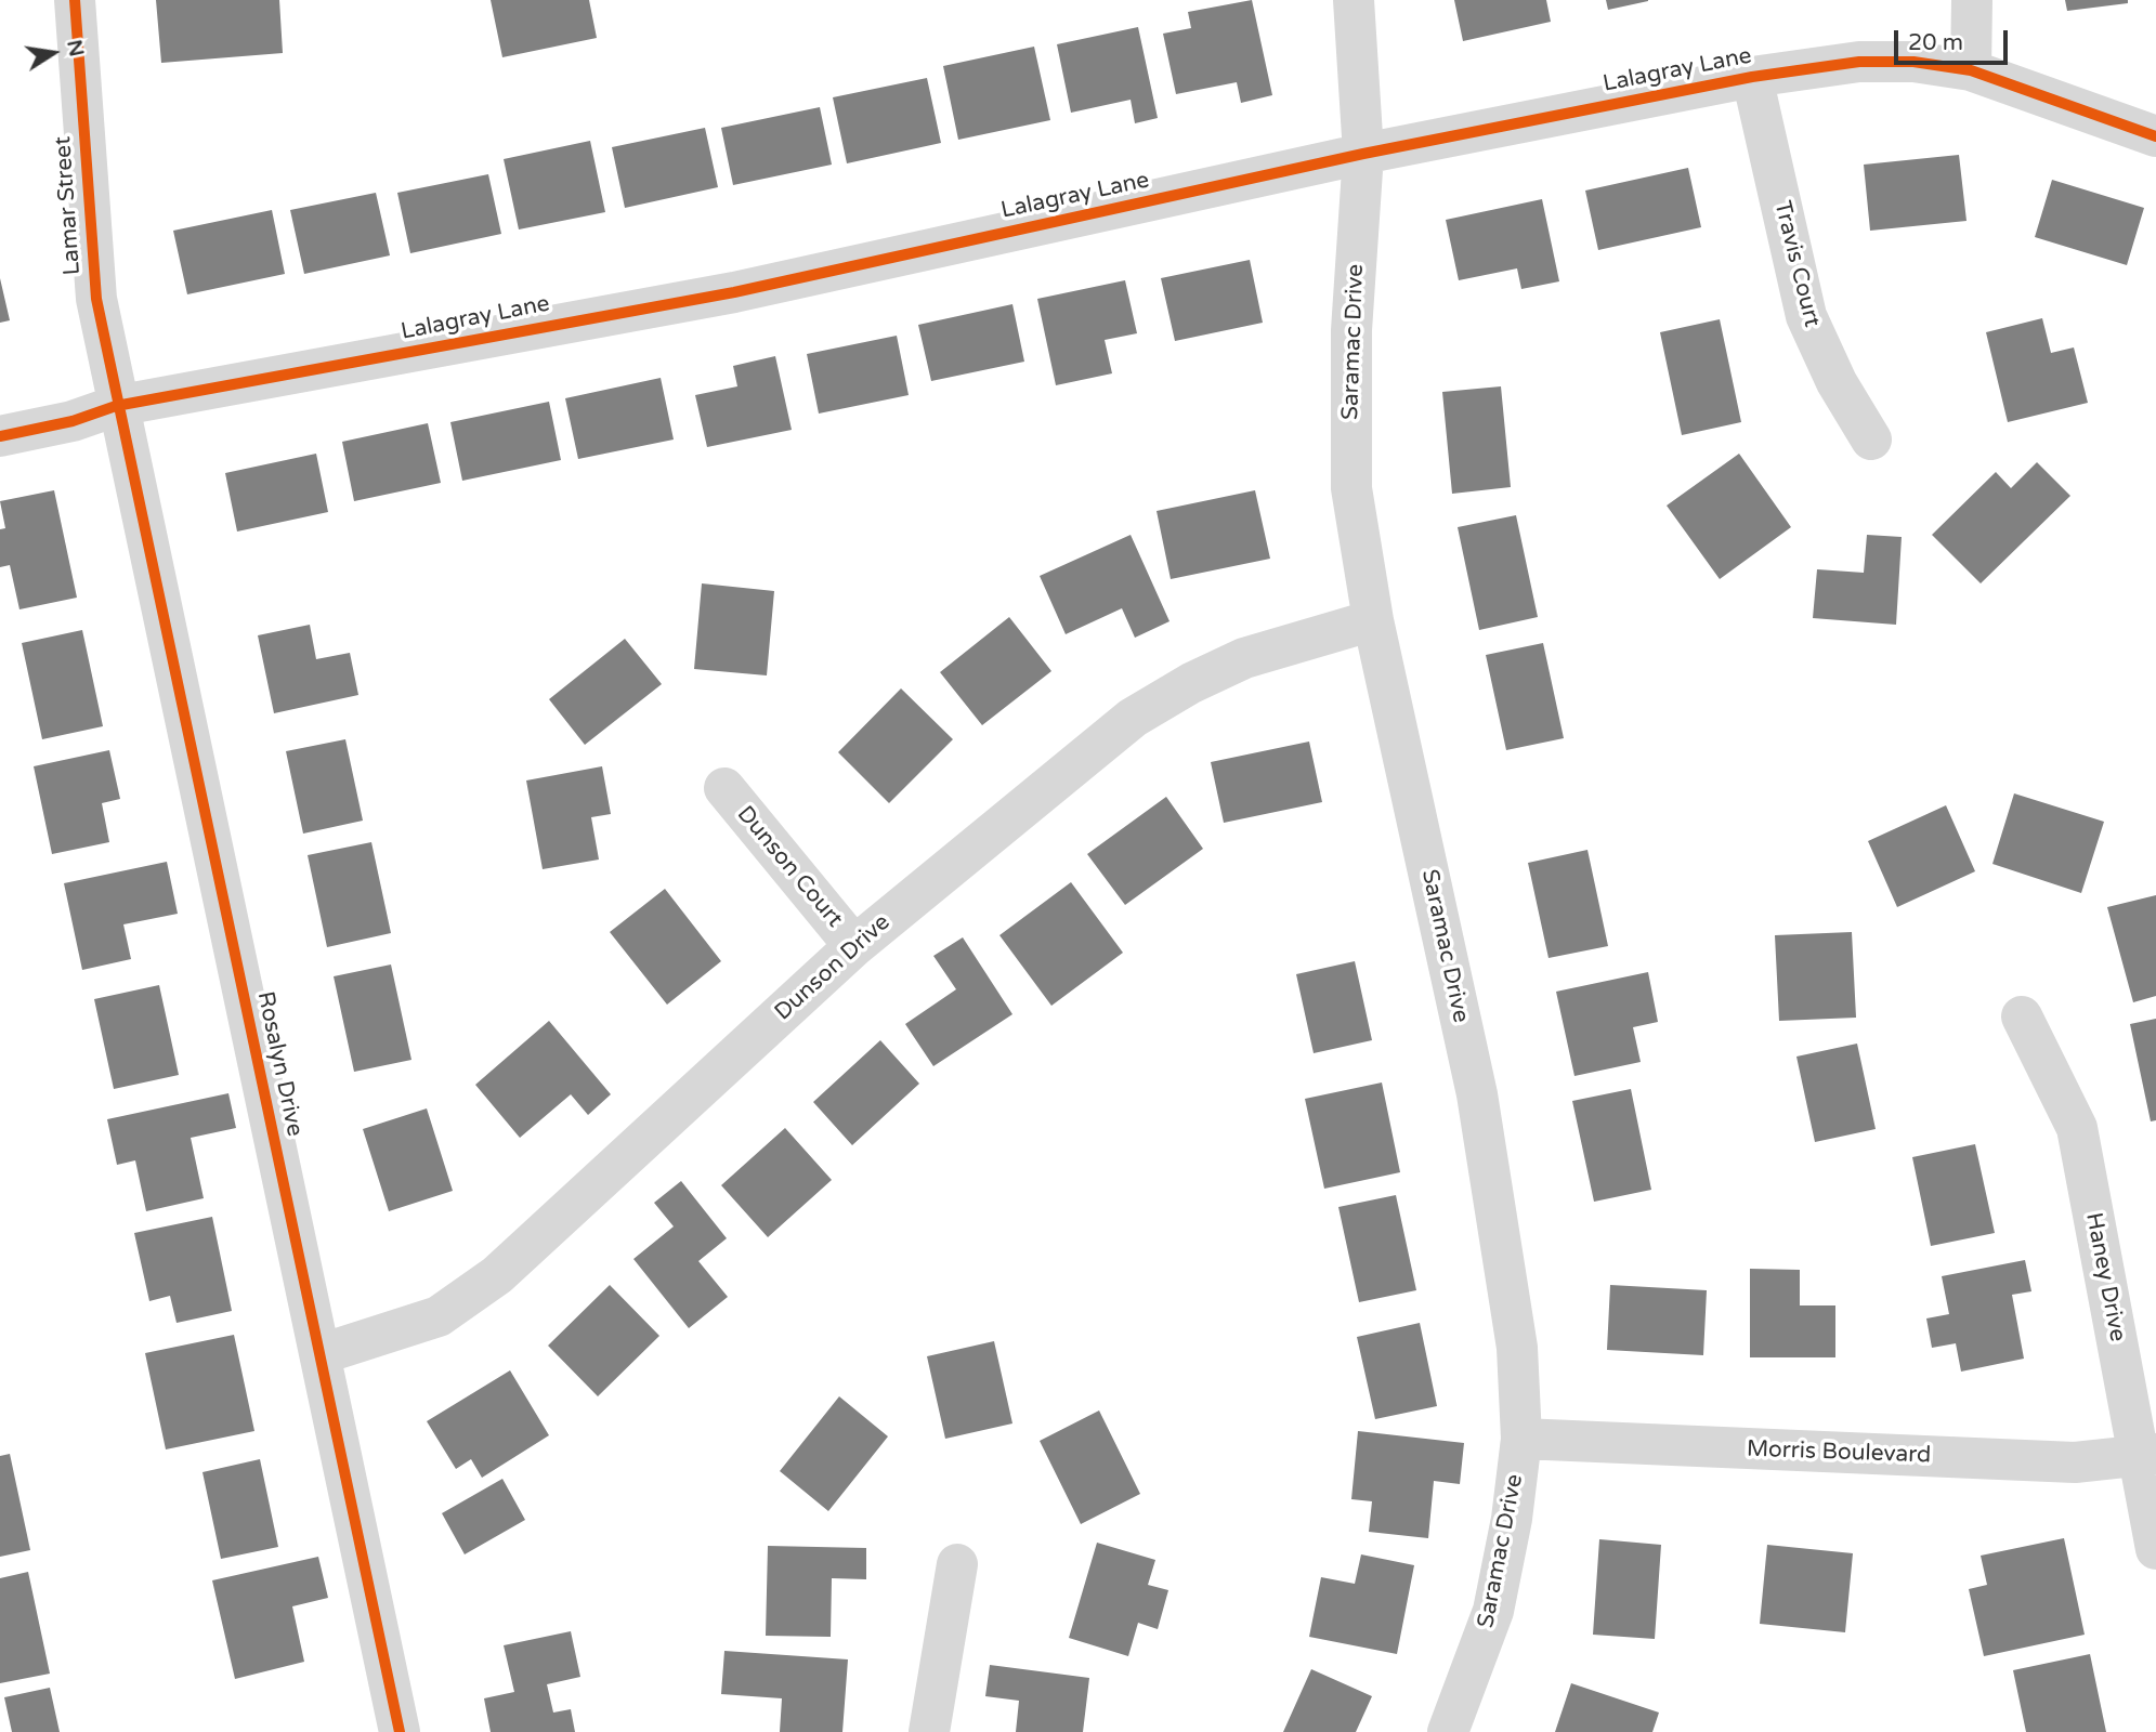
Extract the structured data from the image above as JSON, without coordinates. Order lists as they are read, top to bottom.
{
  "streets": {
    "street": [
      "Lalagray Lane",
      "Lamar Street",
      "Travis Court",
      "Saramac Drive",
      "Dunson Court",
      "Dunson Drive",
      "Rosalyn Drive",
      "Haney Drive",
      "Morris Boulevard"
    ]
  },
  "crossings": [
    ["Lalagray Lane", "Lamar Street"],
    ["Lalagray Lane", "Travis Court"],
    ["Lalagray Lane", "Saramac Drive"],
    ["Lalagray Lane", "Rosalyn Drive"],
    ["Lamar Street", "Rosalyn Drive"],
    ["Saramac Drive", "Dunson Drive"],
    ["Saramac Drive", "Morris Boulevard"],
    ["Dunson Court", "Dunson Drive"],
    ["Dunson Drive", "Rosalyn Drive"],
    ["Haney Drive", "Morris Boulevard"]
  ],
  "scale_bar": "20 m",
  "north": "right"
}
